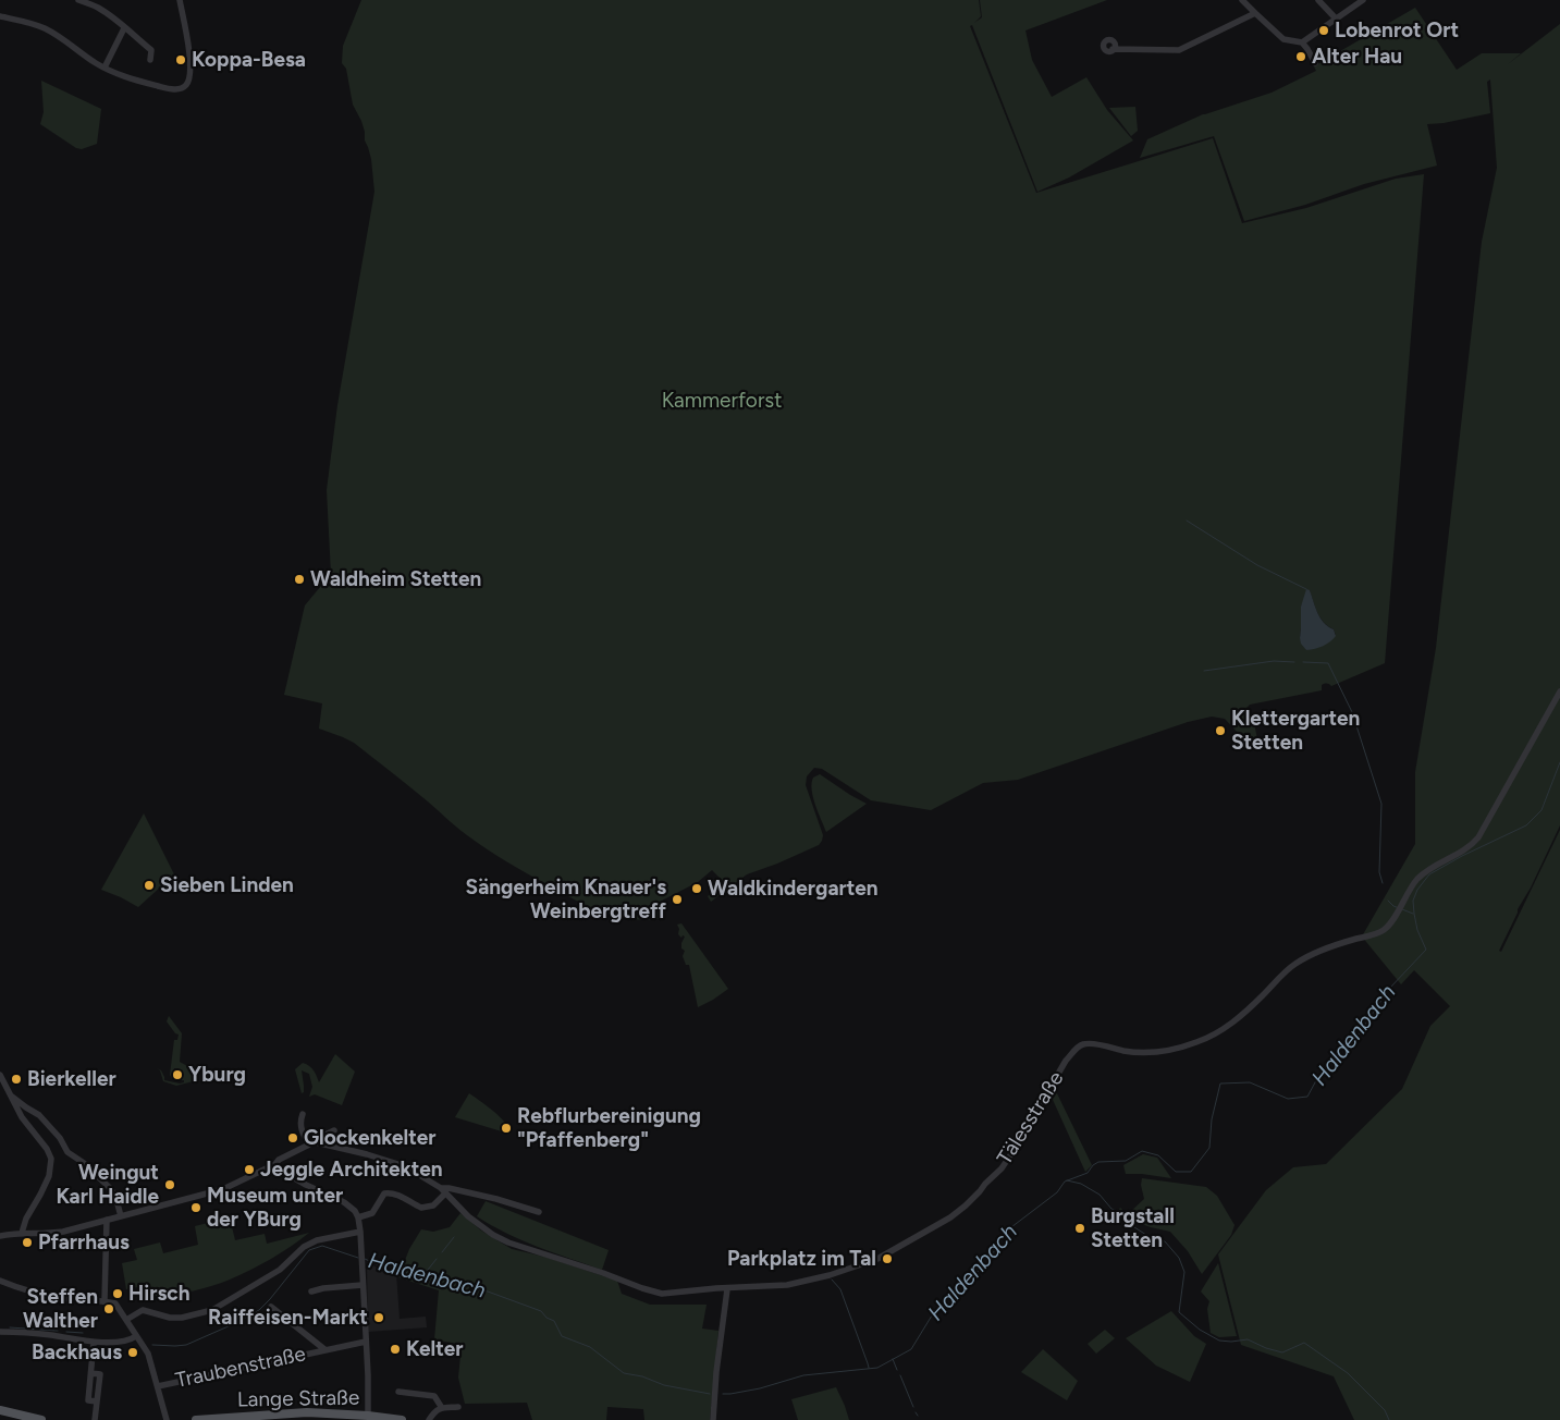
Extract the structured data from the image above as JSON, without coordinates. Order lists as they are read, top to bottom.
{
  "streets": {
    "main road": ["Lange Straße"],
    "street": ["Tälesstraße", "Traubenstraße"]
  },
  "water": ["Haldenbach"],
  "parks": ["Kammerforst"],
  "places": [
    "Lobenrot Ort",
    "Alter Hau",
    "Koppa-Besa",
    "Waldheim Stetten",
    "Klettergarten Stetten",
    "Sieben Linden",
    "Waldkindergarten",
    "Sängerheim Knauer's Weinbergtreff",
    "Yburg",
    "Bierkeller",
    "Rebflurbereinigung \"Pfaffenberg\"",
    "Glockenkelter",
    "Jeggle Architekten",
    "Weingut Karl Haidle",
    "Museum unter der YBurg",
    "Burgstall Stetten",
    "Pfarrhaus",
    "Parkplatz im Tal",
    "Hirsch",
    "Steffen Walther",
    "Raiffeisen-Markt",
    "Kelter",
    "Backhaus"
  ]
}
